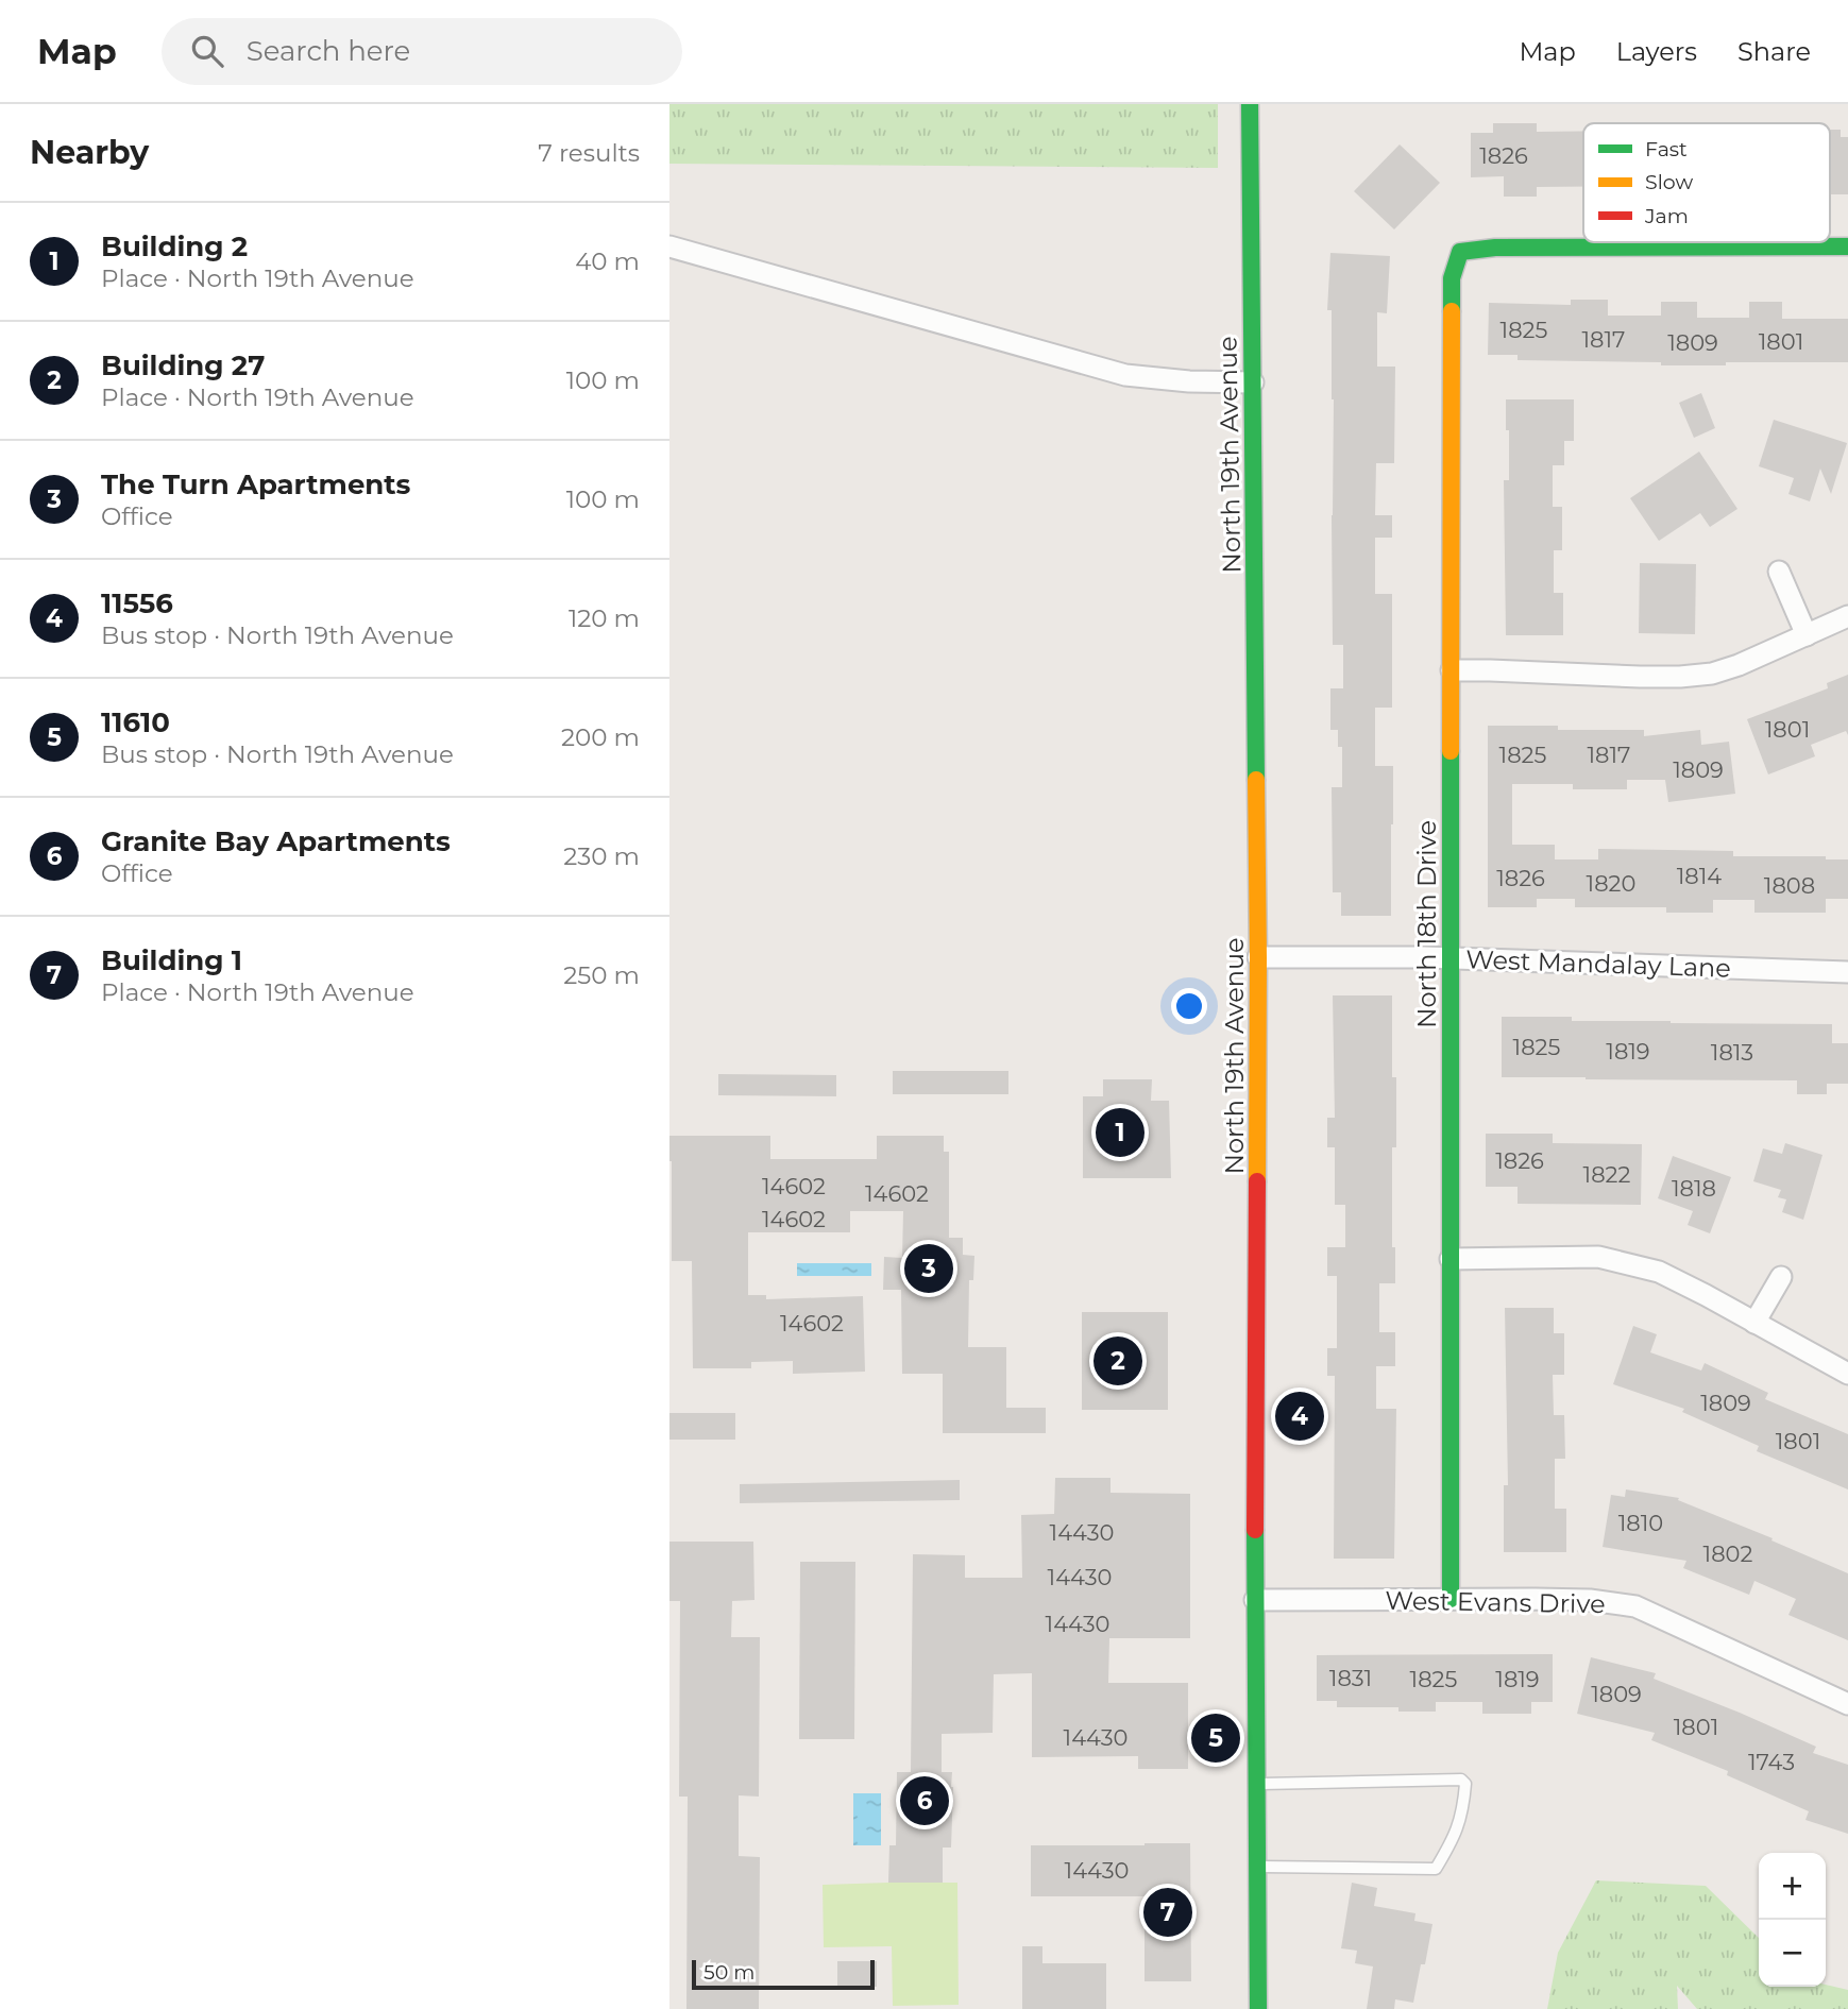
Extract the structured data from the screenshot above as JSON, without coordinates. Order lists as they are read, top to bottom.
{
  "streets": {
    "main road": ["North 19th Avenue", "North 18th Drive"],
    "street": ["West Mandalay Lane", "West Evans Drive"]
  },
  "crossings": [
    ["North 19th Avenue", "West Mandalay Lane"],
    ["North 19th Avenue", "West Evans Drive"],
    ["North 18th Drive", "West Mandalay Lane"],
    ["North 18th Drive", "West Evans Drive"]
  ],
  "house_numbers": [
    "1826",
    "1825",
    "1817",
    "1801",
    "1809",
    "1801",
    "1825",
    "1817",
    "1809",
    "1814",
    "1826",
    "1820",
    "1808",
    "1825",
    "1819",
    "1813",
    "1826",
    "1822",
    "14602",
    "1818",
    "14602",
    "14602",
    "14602",
    "1809",
    "1801",
    "1810",
    "14430",
    "1802",
    "14430",
    "14430",
    "1831",
    "1825",
    "1819",
    "1809",
    "1801",
    "14430",
    "1743",
    "14430"
  ],
  "legend": ["Fast", "Slow", "Jam"],
  "scale_bar": "50 m",
  "page": {
    "header": "Map",
    "search": "Search here",
    "nav": ["Map", "Layers", "Share"],
    "heading": ["Nearby", "7 results"],
    "list": [
      {
        "mark": "1",
        "name": "Building 2",
        "note": "Place · North 19th Avenue",
        "value": "40 m"
      },
      {
        "mark": "2",
        "name": "Building 27",
        "note": "Place · North 19th Avenue",
        "value": "100 m"
      },
      {
        "mark": "3",
        "name": "The Turn Apartments",
        "note": "Office",
        "value": "100 m"
      },
      {
        "mark": "4",
        "name": "11556",
        "note": "Bus stop · North 19th Avenue",
        "value": "120 m"
      },
      {
        "mark": "5",
        "name": "11610",
        "note": "Bus stop · North 19th Avenue",
        "value": "200 m"
      },
      {
        "mark": "6",
        "name": "Granite Bay Apartments",
        "note": "Office",
        "value": "230 m"
      },
      {
        "mark": "7",
        "name": "Building 1",
        "note": "Place · North 19th Avenue",
        "value": "250 m"
      }
    ],
    "pins": [
      "1",
      "3",
      "2",
      "4",
      "5",
      "6",
      "7"
    ],
    "map_buttons": ["+", "−"],
    "scale": "50 m"
  }
}
